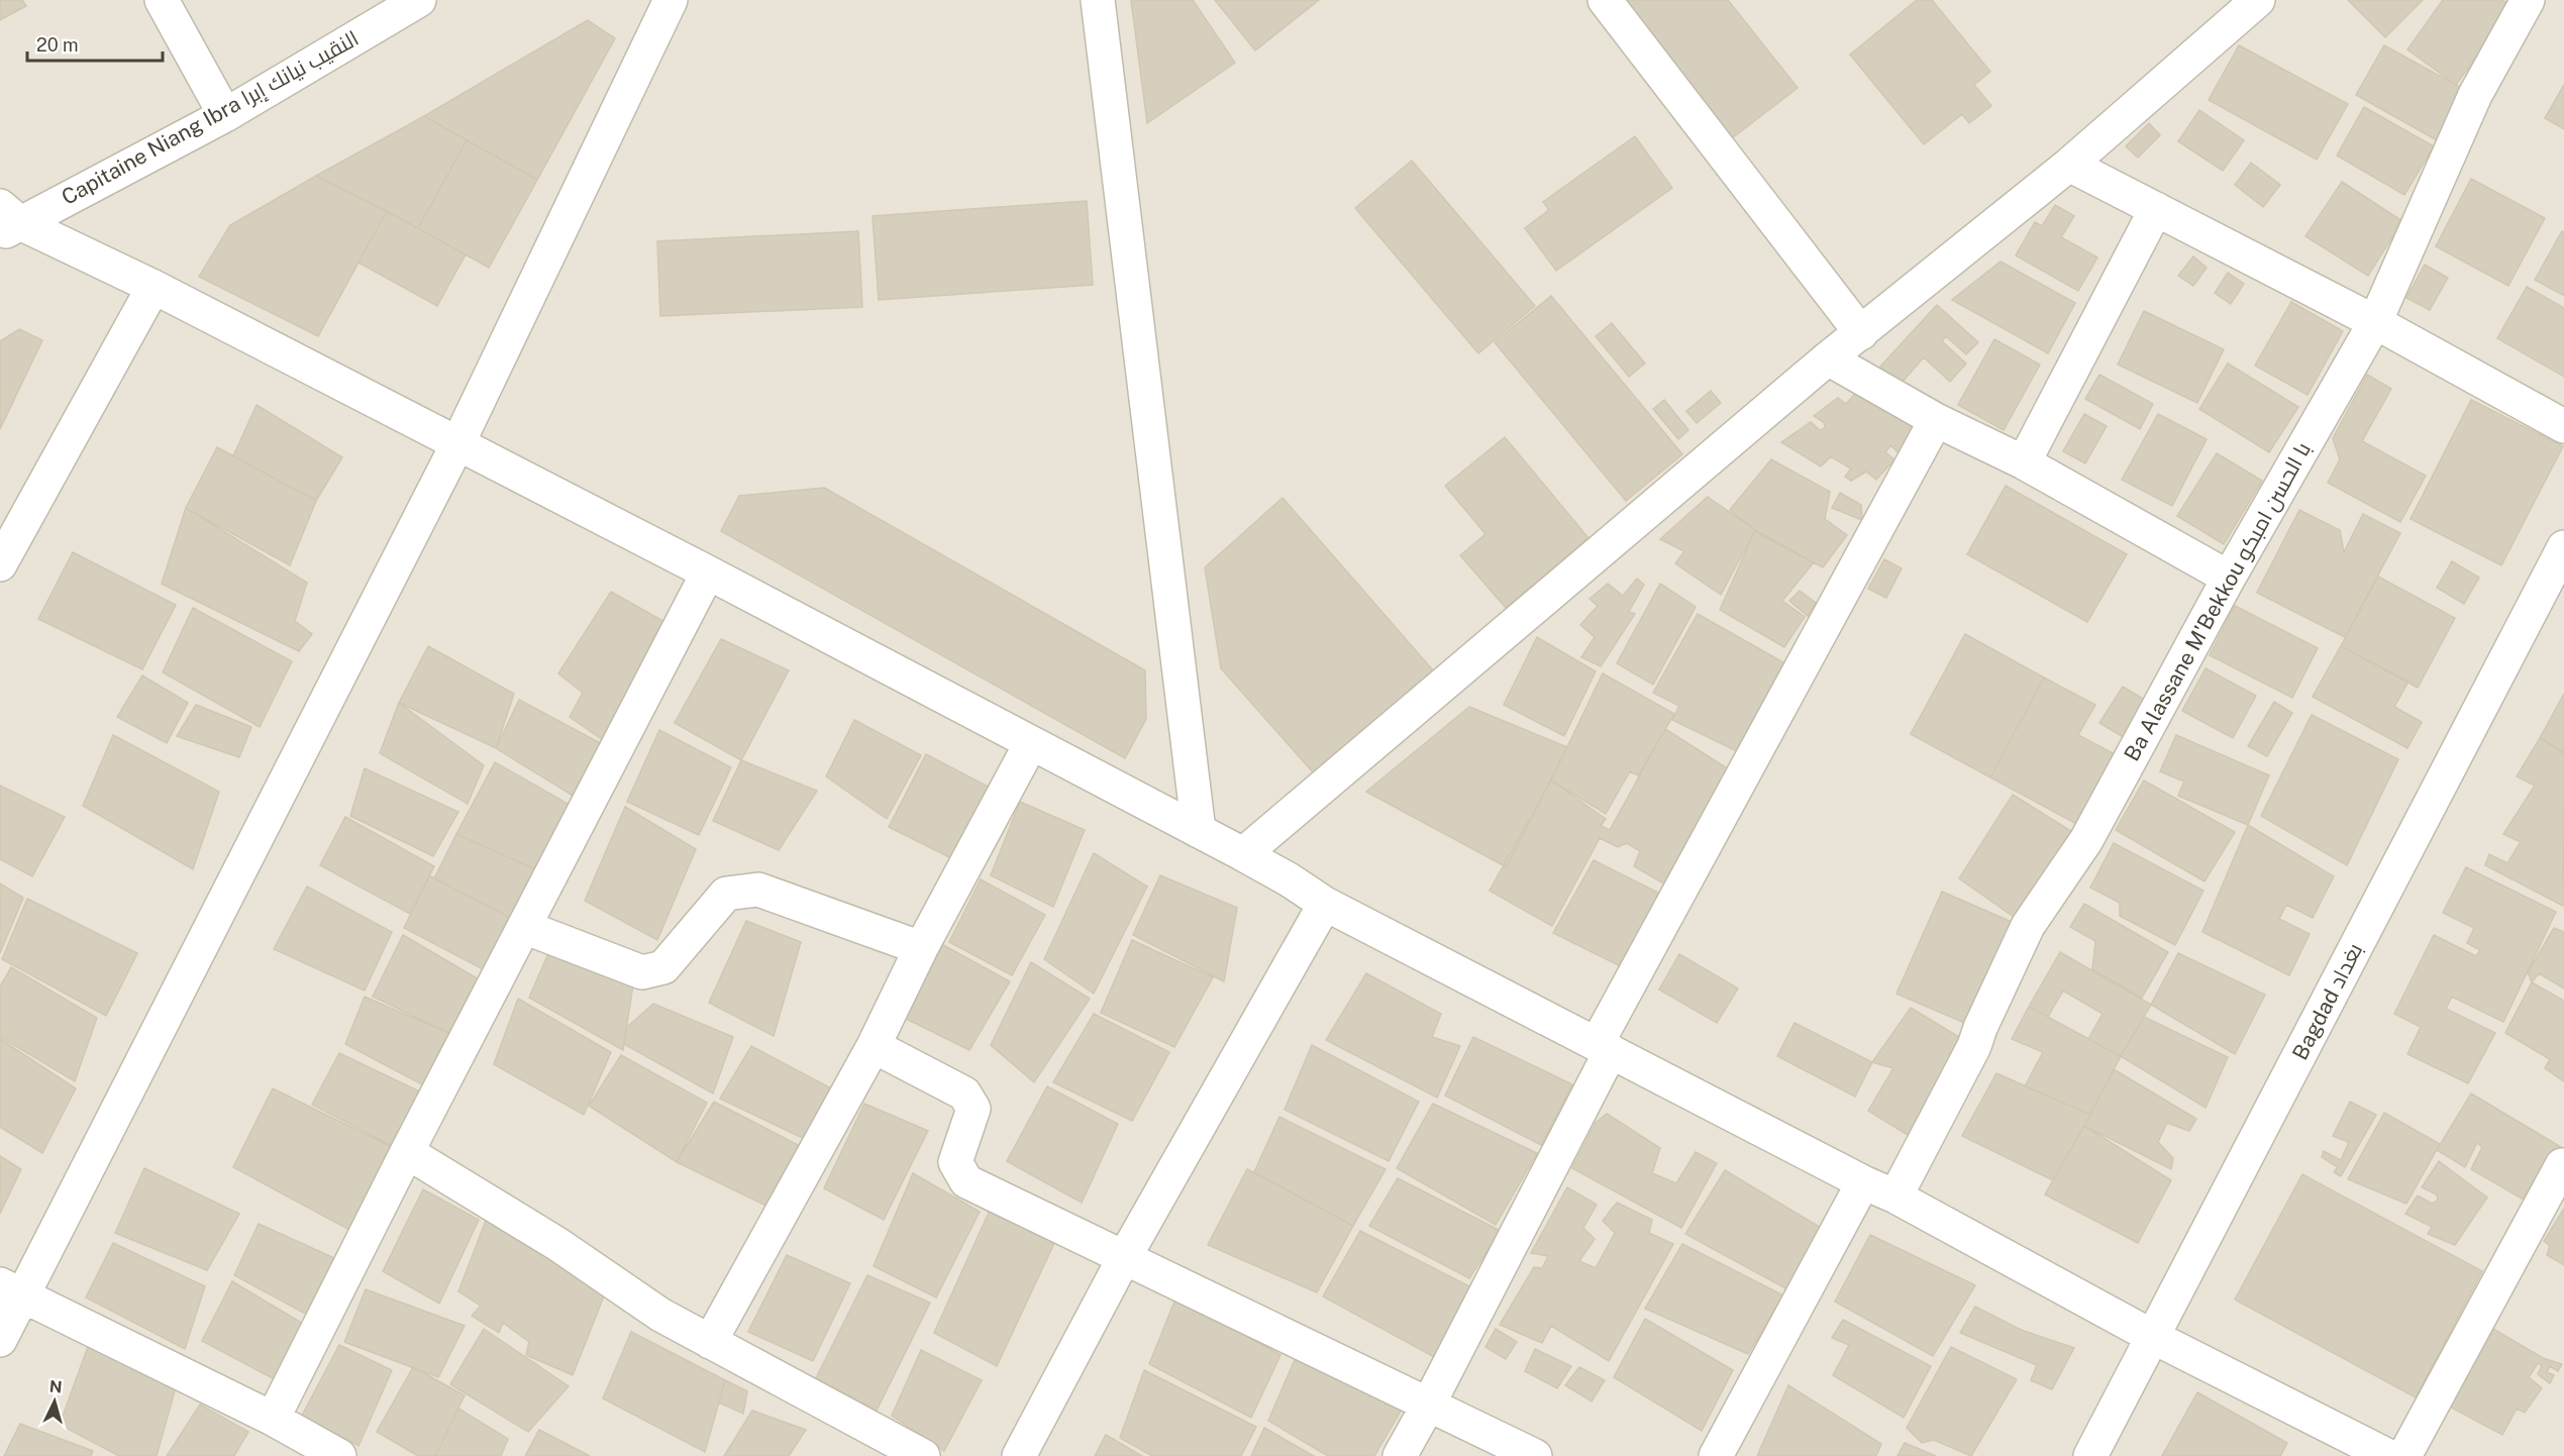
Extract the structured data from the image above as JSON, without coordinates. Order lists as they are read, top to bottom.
{
  "streets": {
    "street": ["Capitaine Niang Ibra النقيب نيانك إبرا", "Ba Alassane M'Bekkou با الحسن امبكو", "Bagdad بغداد"]
  },
  "scale_bar": "20 m",
  "north": "top"
}
